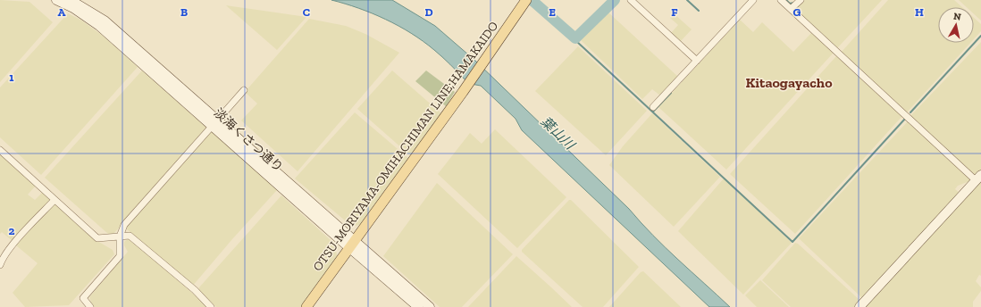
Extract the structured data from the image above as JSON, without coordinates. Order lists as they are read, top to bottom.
{
  "streets": {
    "main road": ["OTSU-MORIYAMA-OMIHACHIMAN LINE;HAMAKAIDO"],
    "street": ["淡海くさつ通り"]
  },
  "crossings": [
    ["淡海くさつ通り", "OTSU-MORIYAMA-OMIHACHIMAN LINE;HAMAKAIDO"]
  ],
  "districts": ["Kitaogayacho"],
  "water": ["葉山川"],
  "north": "top",
  "grid": {
    "columns": [
      "A",
      "B",
      "C",
      "D",
      "E",
      "F",
      "G",
      "H"
    ],
    "rows": ["1", "2"]
  }
}
